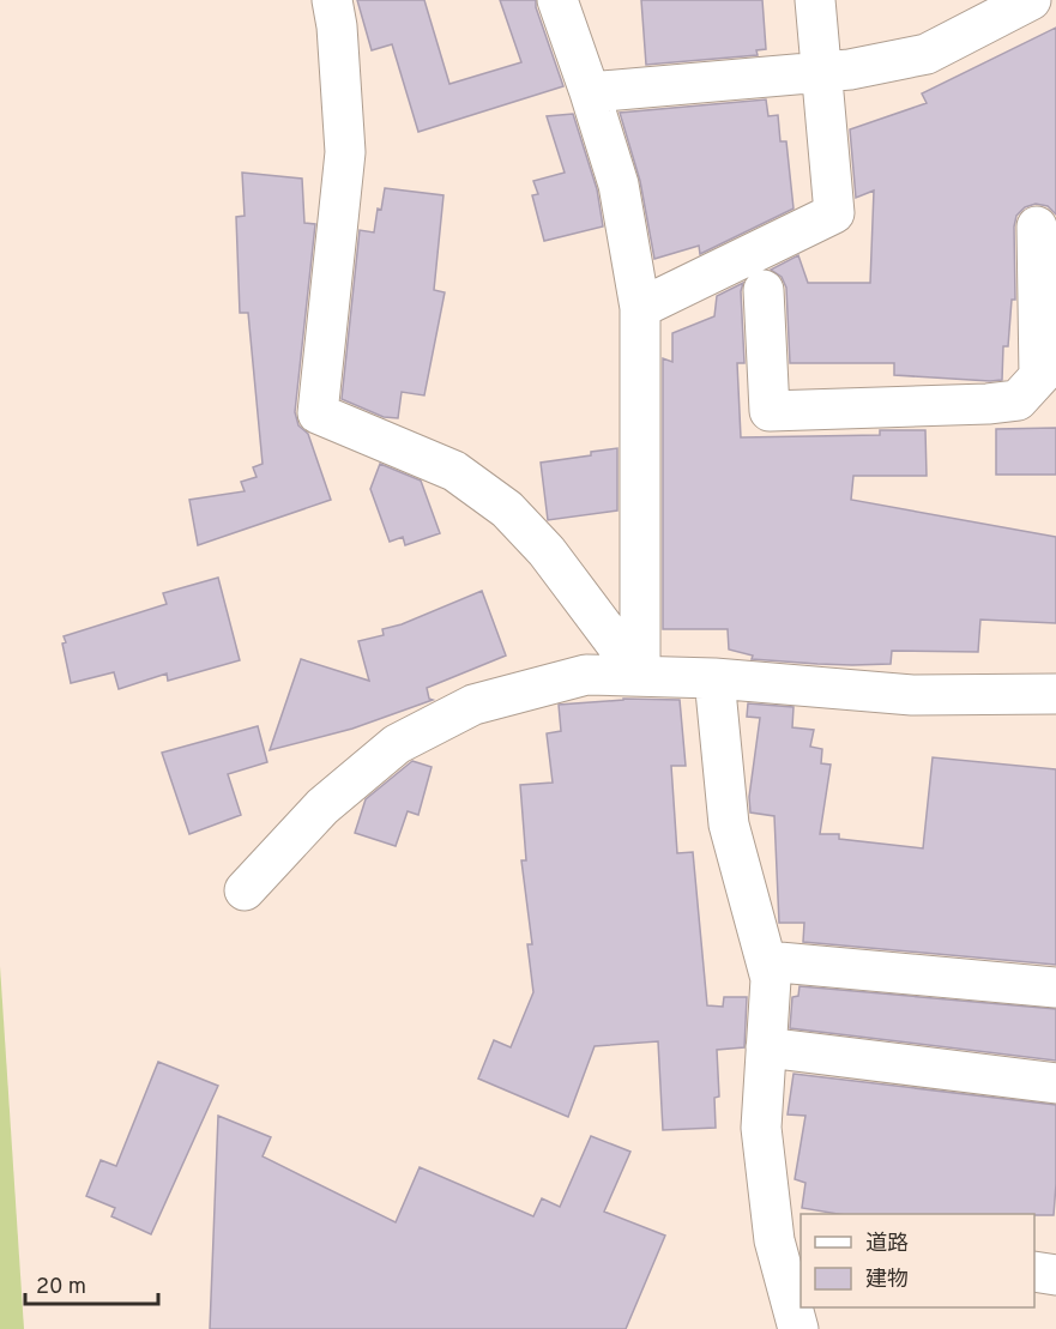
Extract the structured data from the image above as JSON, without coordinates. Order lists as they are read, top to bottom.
{
  "legend": ["道路", "建物"],
  "scale_bar": "20 m"
}
